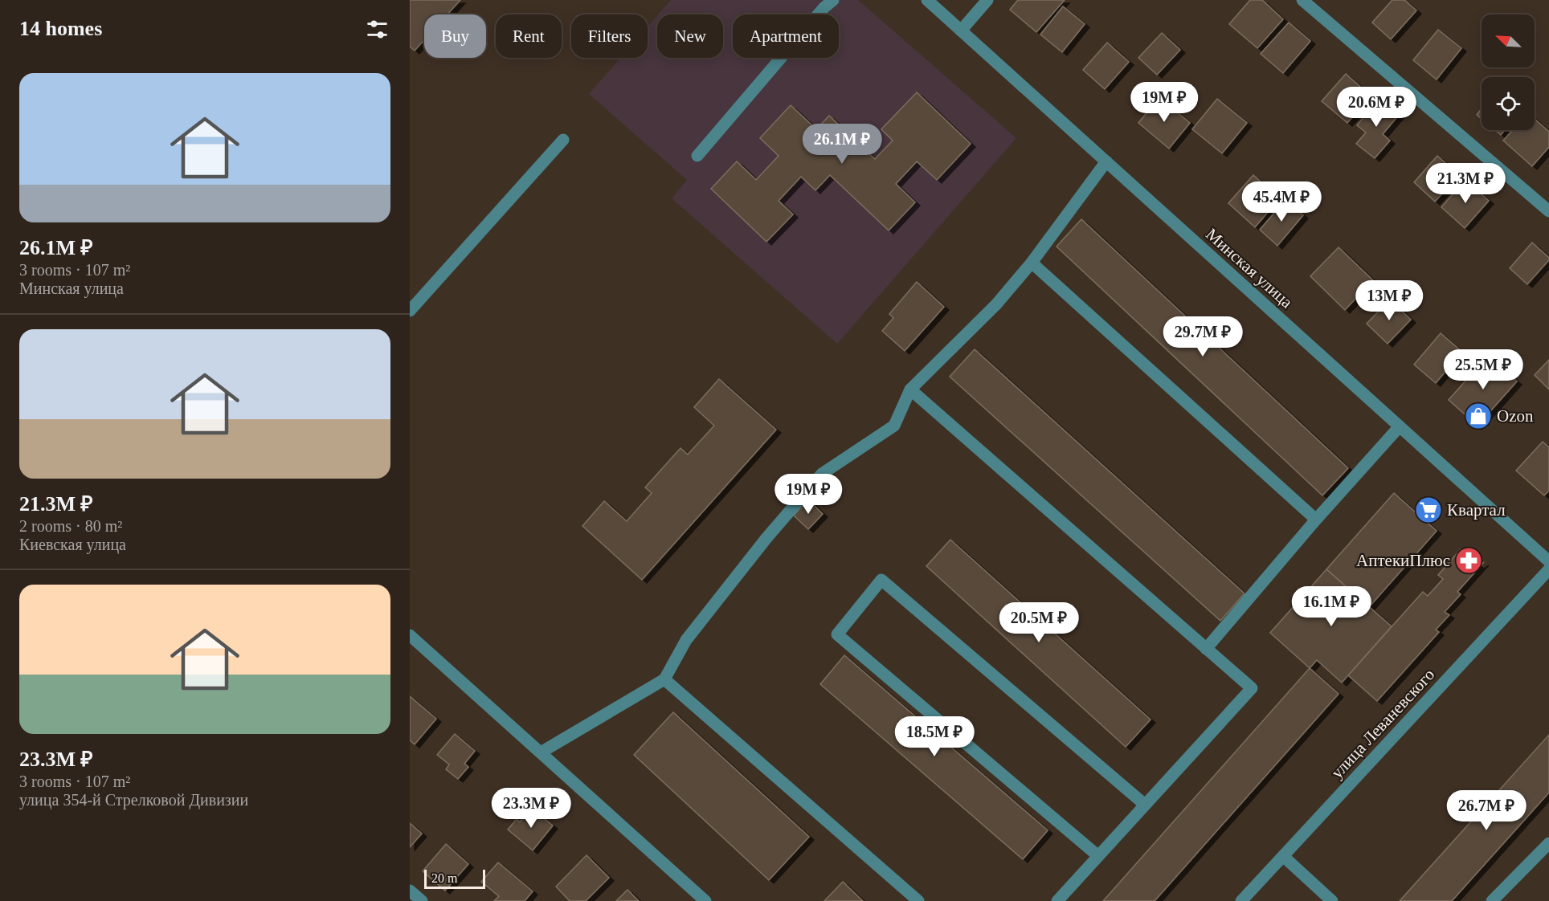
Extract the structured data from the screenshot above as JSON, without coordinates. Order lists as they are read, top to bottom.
{
  "streets": {
    "street": ["Минская улица", "улица Леваневского"]
  },
  "places": {
    "shop": ["Ozon"],
    "supermarket": ["Квартал"],
    "pharmacy": ["АптекиПлюс"]
  },
  "scale_bar": "20 m",
  "north": "top left",
  "page": {
    "heading": "14 homes",
    "chip": [
      "Buy",
      "Rent",
      "Filters",
      "New",
      "Apartment"
    ],
    "list": [
      {
        "name": "26.1M ₽",
        "note": "3 rooms · 107 m² · Минская улица"
      },
      {
        "name": "21.3M ₽",
        "note": "2 rooms · 80 m² · Киевская улица"
      },
      {
        "name": "23.3M ₽",
        "note": "3 rooms · 107 m² · улица 354-й Стрелковой Дивизии"
      }
    ],
    "price": [
      "19M ₽",
      "20.6M ₽",
      "26.1M ₽",
      "21.3M ₽",
      "45.4M ₽",
      "13M ₽",
      "29.7M ₽",
      "25.5M ₽",
      "19M ₽",
      "16.1M ₽",
      "20.5M ₽",
      "18.5M ₽",
      "23.3M ₽",
      "26.7M ₽"
    ],
    "scale": "20 m"
  }
}
